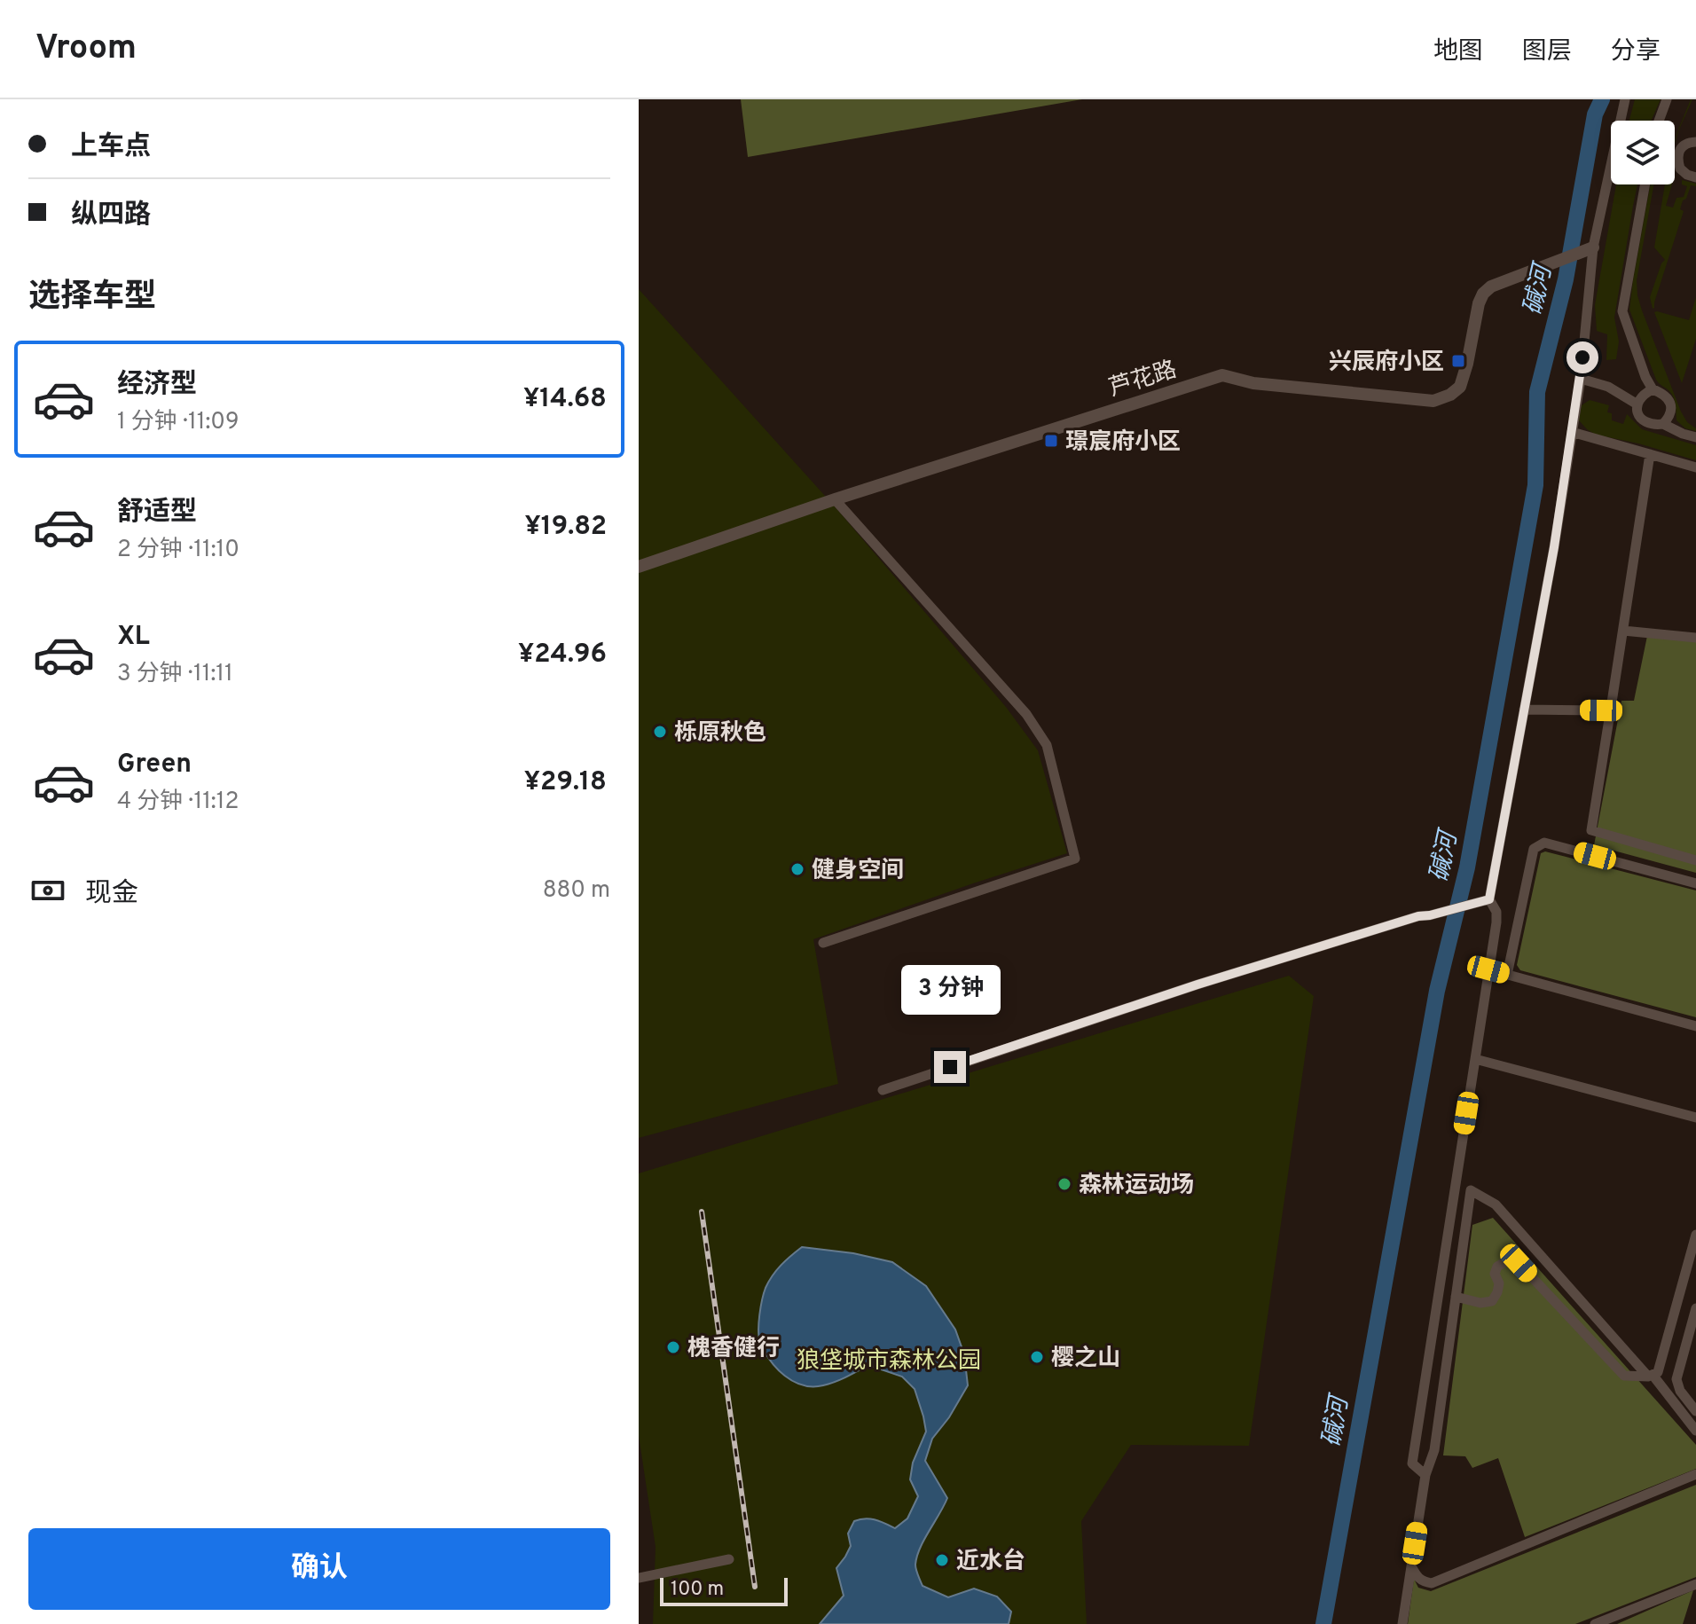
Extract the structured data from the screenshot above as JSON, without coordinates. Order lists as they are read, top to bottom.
{
  "streets": {
    "street": ["芦花路"]
  },
  "water": ["碱河"],
  "parks": ["狼垡城市森林公园"],
  "places": {
    "transit": ["兴辰府小区", "璟宸府小区"],
    "other": [
      "栎原秋色",
      "健身空间",
      "森林运动场",
      "槐香健行",
      "樱之山",
      "近水台"
    ]
  },
  "scale_bar": "100 m",
  "page": {
    "header": "Vroom",
    "nav": ["地图", "图层", "分享"],
    "banner": ["上车点", "纵四路"],
    "heading": "选择车型",
    "list": [
      {
        "name": "经济型",
        "note": "1 分钟 · 11:09",
        "value": "¥14.68"
      },
      {
        "name": "舒适型",
        "note": "2 分钟 · 11:10",
        "value": "¥19.82"
      },
      {
        "name": "XL",
        "note": "3 分钟 · 11:11",
        "value": "¥24.96"
      },
      {
        "name": "Green",
        "note": "4 分钟 · 11:12",
        "value": "¥29.18"
      }
    ],
    "pay": ["现金", "880 m"],
    "bubble": "3 分钟",
    "buttons": "确认",
    "scale": "100 m"
  }
}
